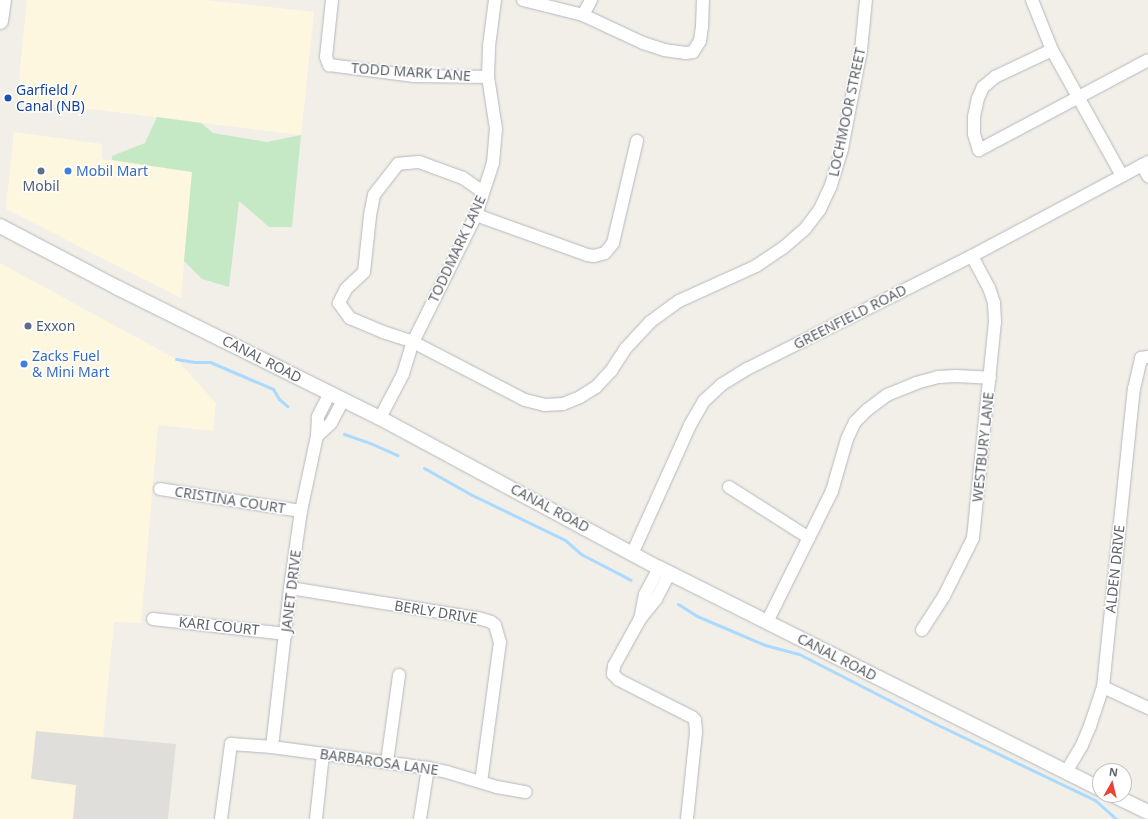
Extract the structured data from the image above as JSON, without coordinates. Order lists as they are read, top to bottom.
{
  "streets": {
    "street": [
      "TODD MARK LANE",
      "LOCHMOOR STREET",
      "TODDMARK LANE",
      "GREENFIELD ROAD",
      "CANAL ROAD",
      "WESTBURY LANE",
      "CRISTINA COURT",
      "ALDEN DRIVE",
      "JANET DRIVE",
      "BERLY DRIVE",
      "KARI COURT",
      "BARBAROSA LANE"
    ]
  },
  "crossings": [
    ["TODD MARK LANE", "TODDMARK LANE"],
    ["LOCHMOOR STREET", "TODDMARK LANE"],
    ["TODDMARK LANE", "CANAL ROAD"],
    ["GREENFIELD ROAD", "CANAL ROAD"],
    ["GREENFIELD ROAD", "WESTBURY LANE"],
    ["CANAL ROAD", "ALDEN DRIVE"],
    ["CANAL ROAD", "JANET DRIVE"],
    ["CRISTINA COURT", "JANET DRIVE"],
    ["JANET DRIVE", "BERLY DRIVE"],
    ["JANET DRIVE", "KARI COURT"],
    ["JANET DRIVE", "BARBAROSA LANE"],
    ["BERLY DRIVE", "BARBAROSA LANE"]
  ],
  "places": [
    "Garfield / Canal (NB)",
    "Mobil",
    "Mobil Mart",
    "Exxon",
    "Zacks Fuel & Mini Mart"
  ],
  "north": "top"
}
